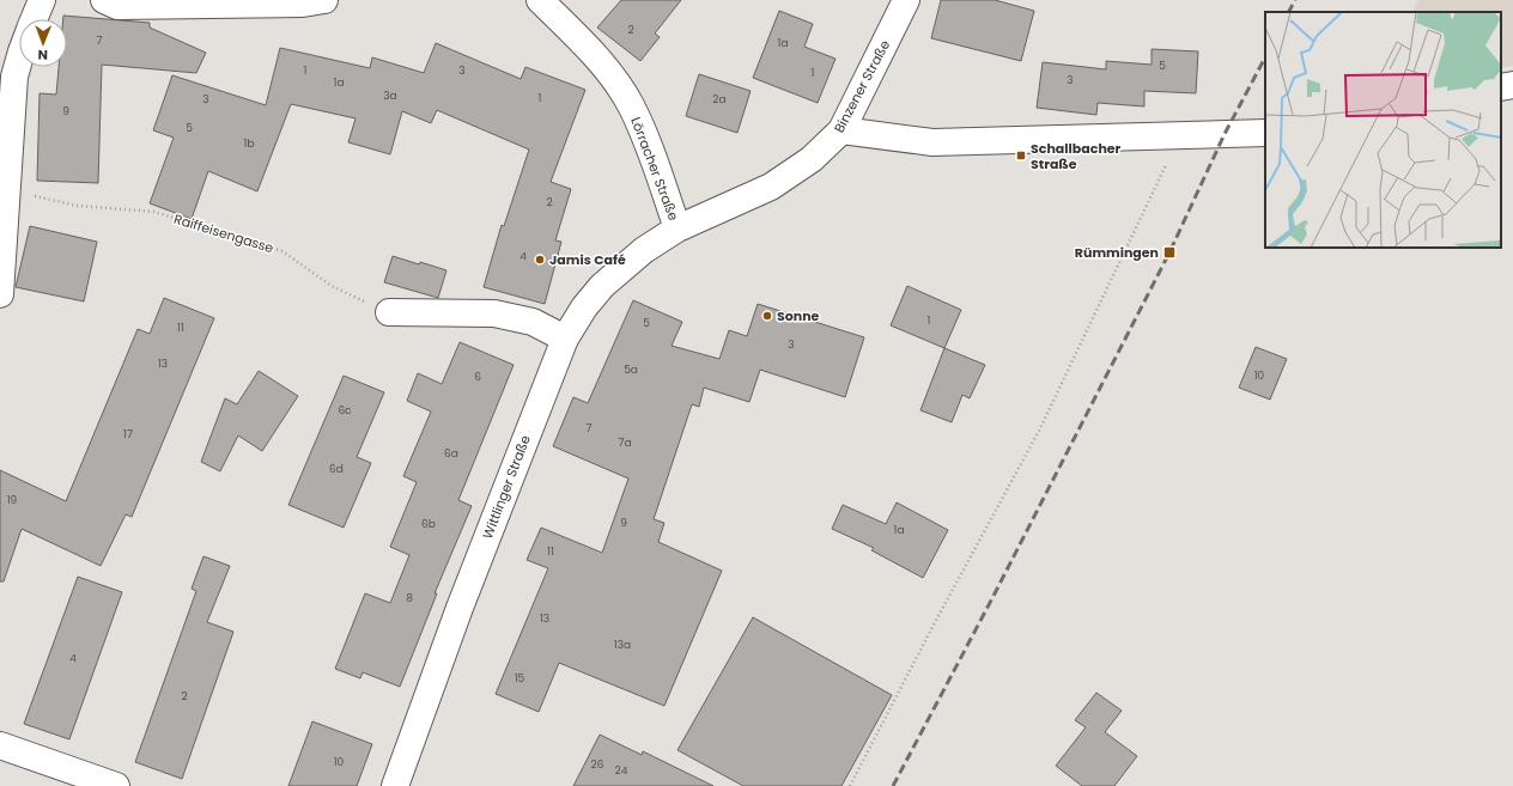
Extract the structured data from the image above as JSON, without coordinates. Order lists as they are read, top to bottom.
{
  "streets": {
    "street": ["Binzener Straße", "Lörracher Straße", "Wittlinger Straße"],
    "path": ["Raiffeisengasse"]
  },
  "crossings": [
    ["Binzener Straße", "Lörracher Straße"],
    ["Binzener Straße", "Wittlinger Straße"],
    ["Lörracher Straße", "Wittlinger Straße"]
  ],
  "places": {
    "transit": ["Schallbacher Straße", "Rümmingen"],
    "other": ["Jamis Café", "Sonne"]
  },
  "house_numbers": [
    "2",
    "7",
    "1a",
    "5",
    "1",
    "3",
    "1",
    "3",
    "1a",
    "3a",
    "1",
    "3",
    "2a",
    "9",
    "5",
    "1b",
    "2",
    "4",
    "1",
    "5",
    "11",
    "3",
    "13",
    "5a",
    "10",
    "6",
    "6c",
    "7",
    "17",
    "7a",
    "6a",
    "6d",
    "19",
    "9",
    "6b",
    "1a",
    "11",
    "8",
    "13",
    "13a",
    "4",
    "15",
    "2",
    "10",
    "26",
    "24"
  ],
  "north": "bottom"
}
